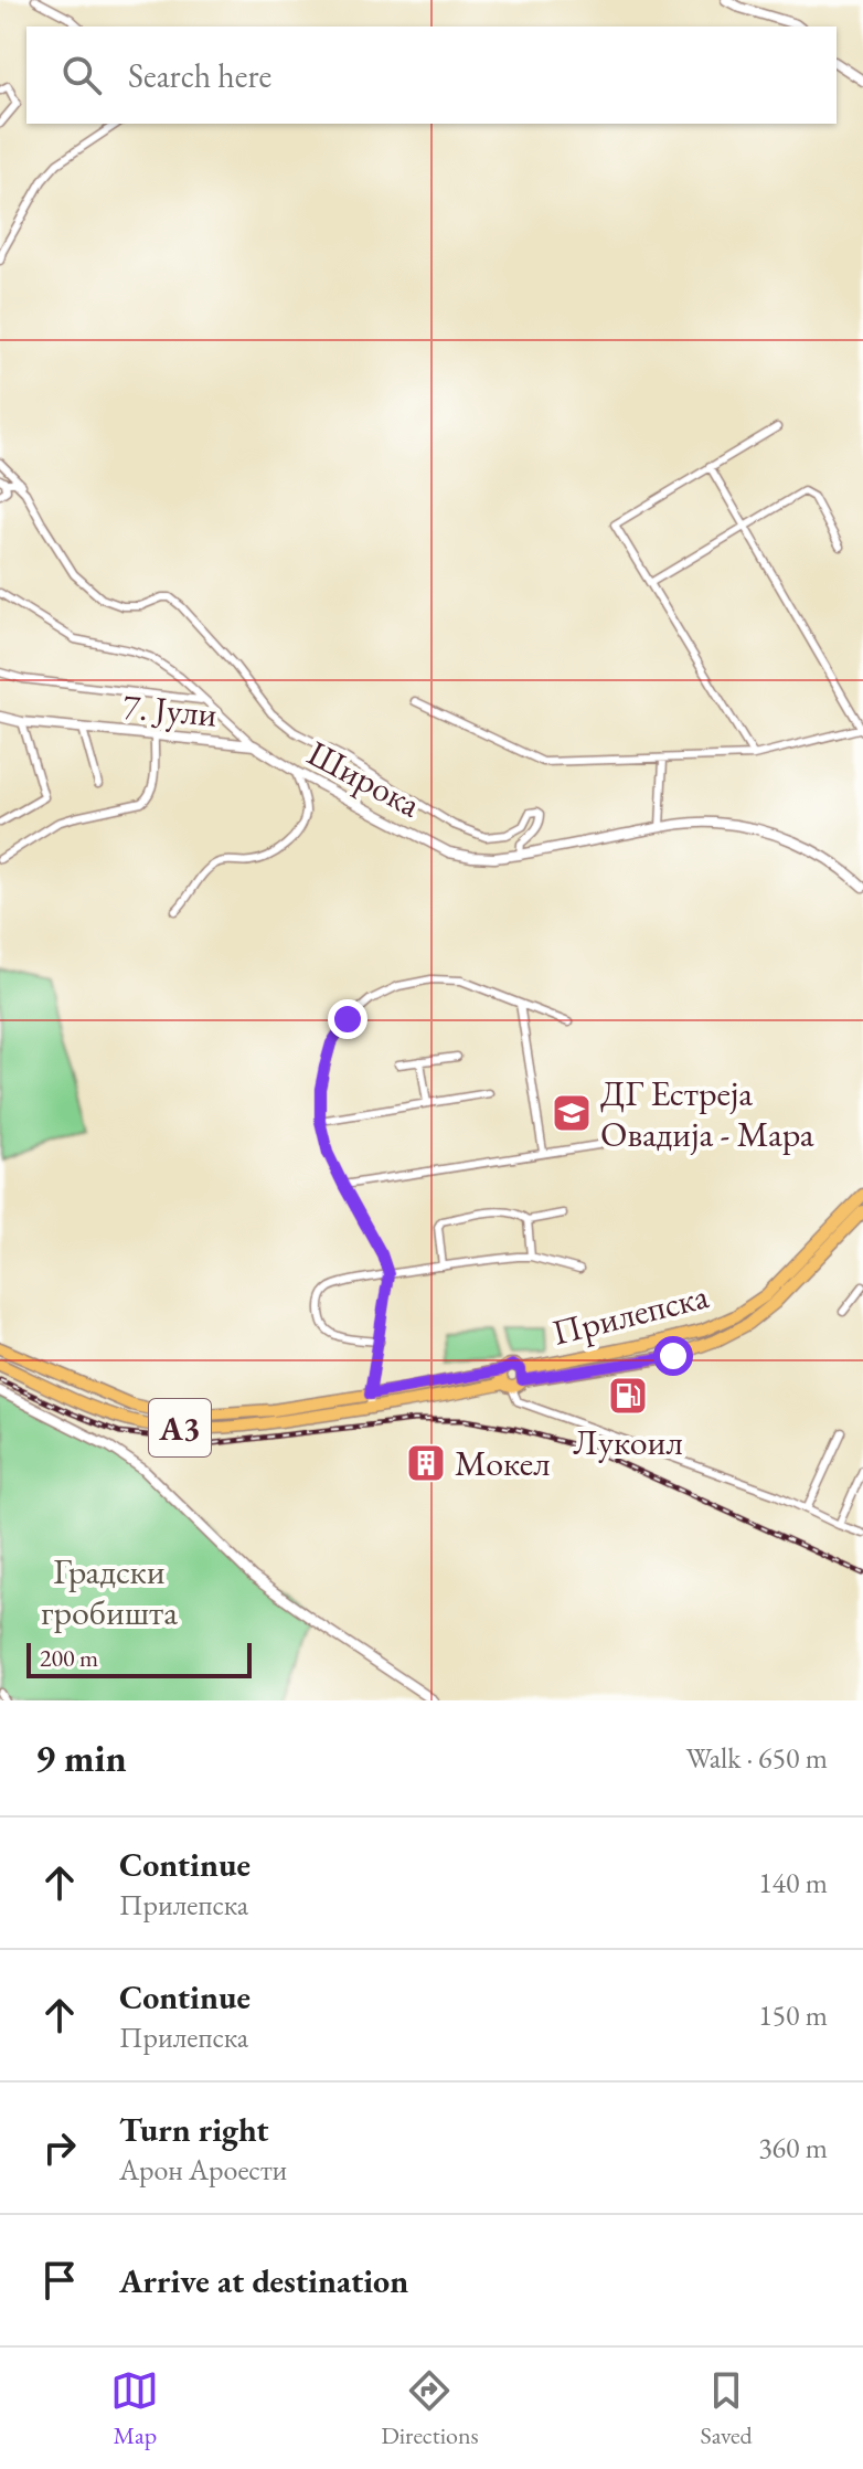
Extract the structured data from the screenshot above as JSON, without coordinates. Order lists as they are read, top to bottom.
{
  "streets": {
    "main road": ["Прилепска", "A3"],
    "street": ["7. Јули", "Широка"]
  },
  "crossings": [
    ["7. Јули", "Широка"]
  ],
  "parks": ["Градски гробишта"],
  "places": {
    "school or university": ["ДГ Естреја Овадија - Мара"],
    "fuel station": ["Лукоил"],
    "building": ["Мокел"]
  },
  "scale_bar": "200 m",
  "page": {
    "search": "Search here",
    "scale": "200 m",
    "heading": ["9 min", "Walk · 650 m"],
    "list": [
      ["Continue", "Прилепска", "140 m"],
      ["Continue", "Прилепска", "150 m"],
      ["Turn right", "Арон Ароести", "360 m"],
      "Arrive at destination"
    ],
    "nav": ["Map", "Directions", "Saved"]
  }
}
